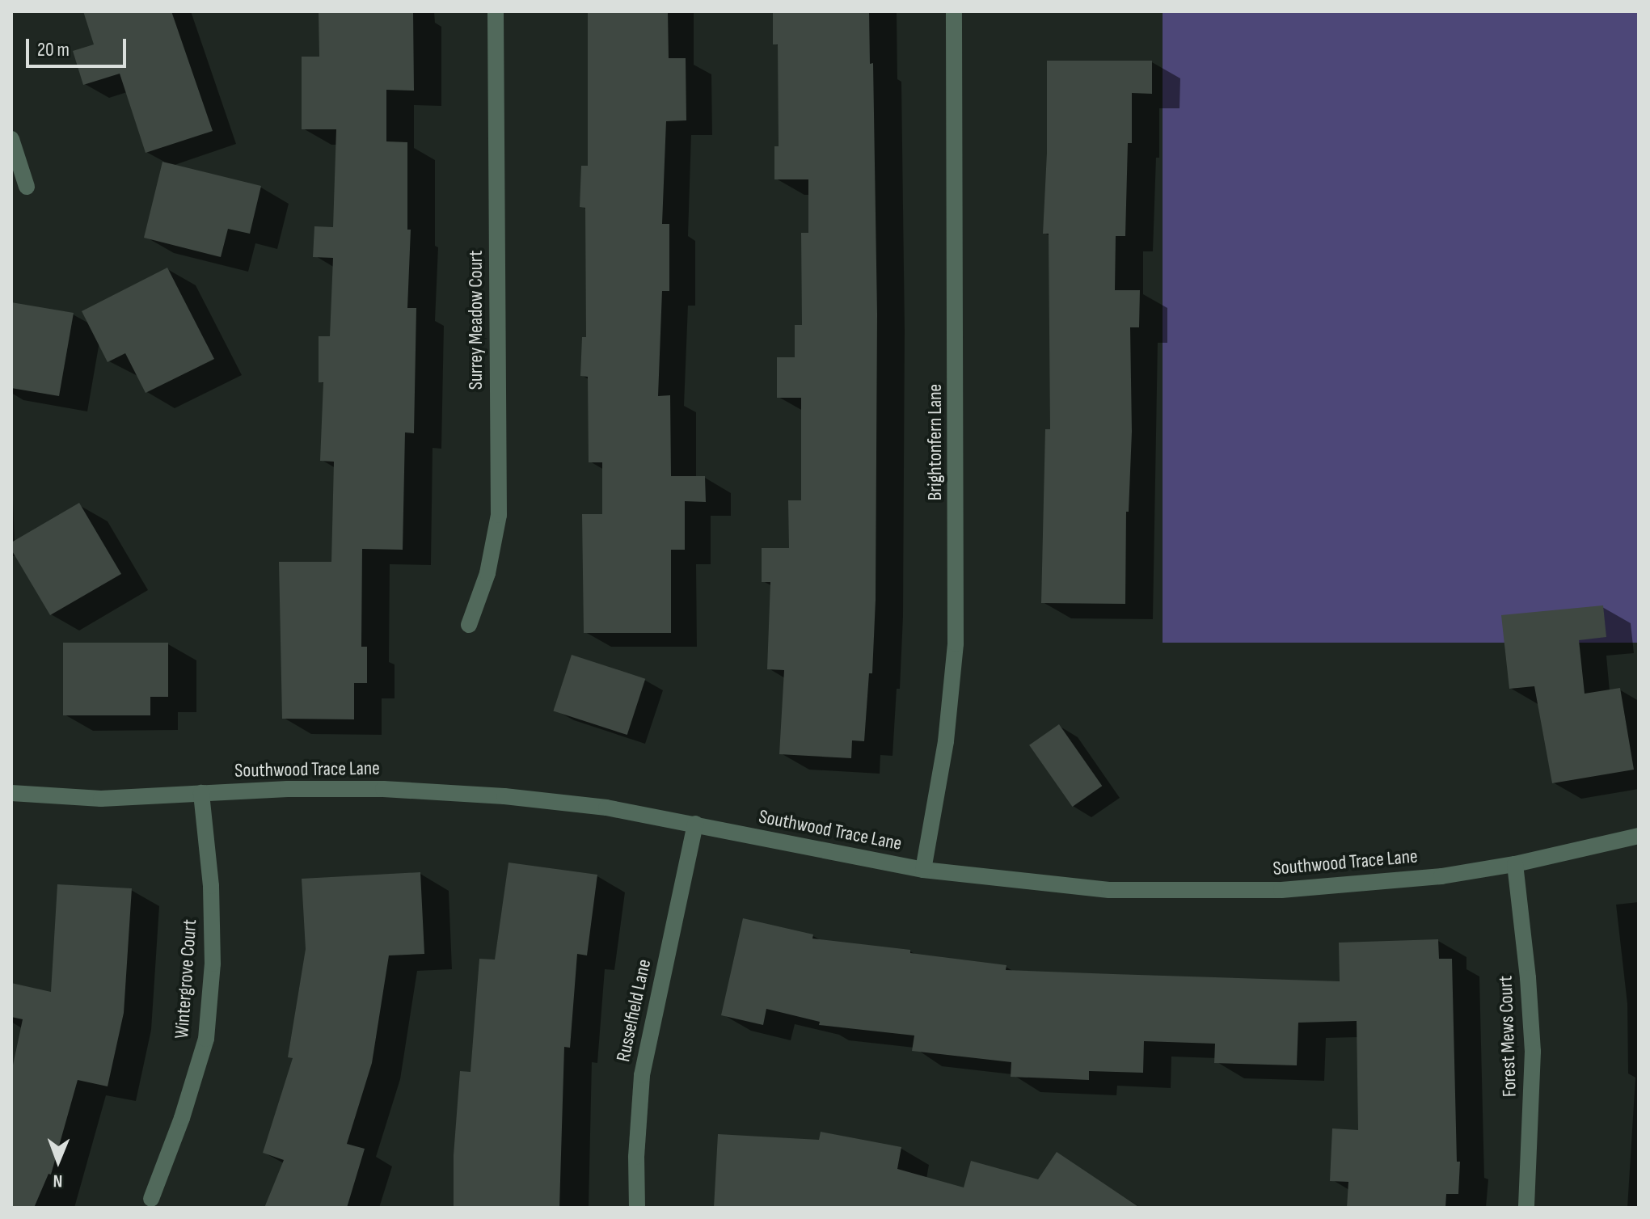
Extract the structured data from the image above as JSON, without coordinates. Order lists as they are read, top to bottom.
{
  "streets": {
    "street": [
      "Surrey Meadow Court",
      "Brightonfern Lane",
      "Southwood Trace Lane",
      "Wintergrove Court",
      "Russelfield Lane",
      "Forest Mews Court"
    ]
  },
  "crossings": [
    ["Brightonfern Lane", "Southwood Trace Lane"],
    ["Southwood Trace Lane", "Wintergrove Court"],
    ["Southwood Trace Lane", "Russelfield Lane"],
    ["Southwood Trace Lane", "Forest Mews Court"]
  ],
  "scale_bar": "20 m",
  "north": "bottom"
}
